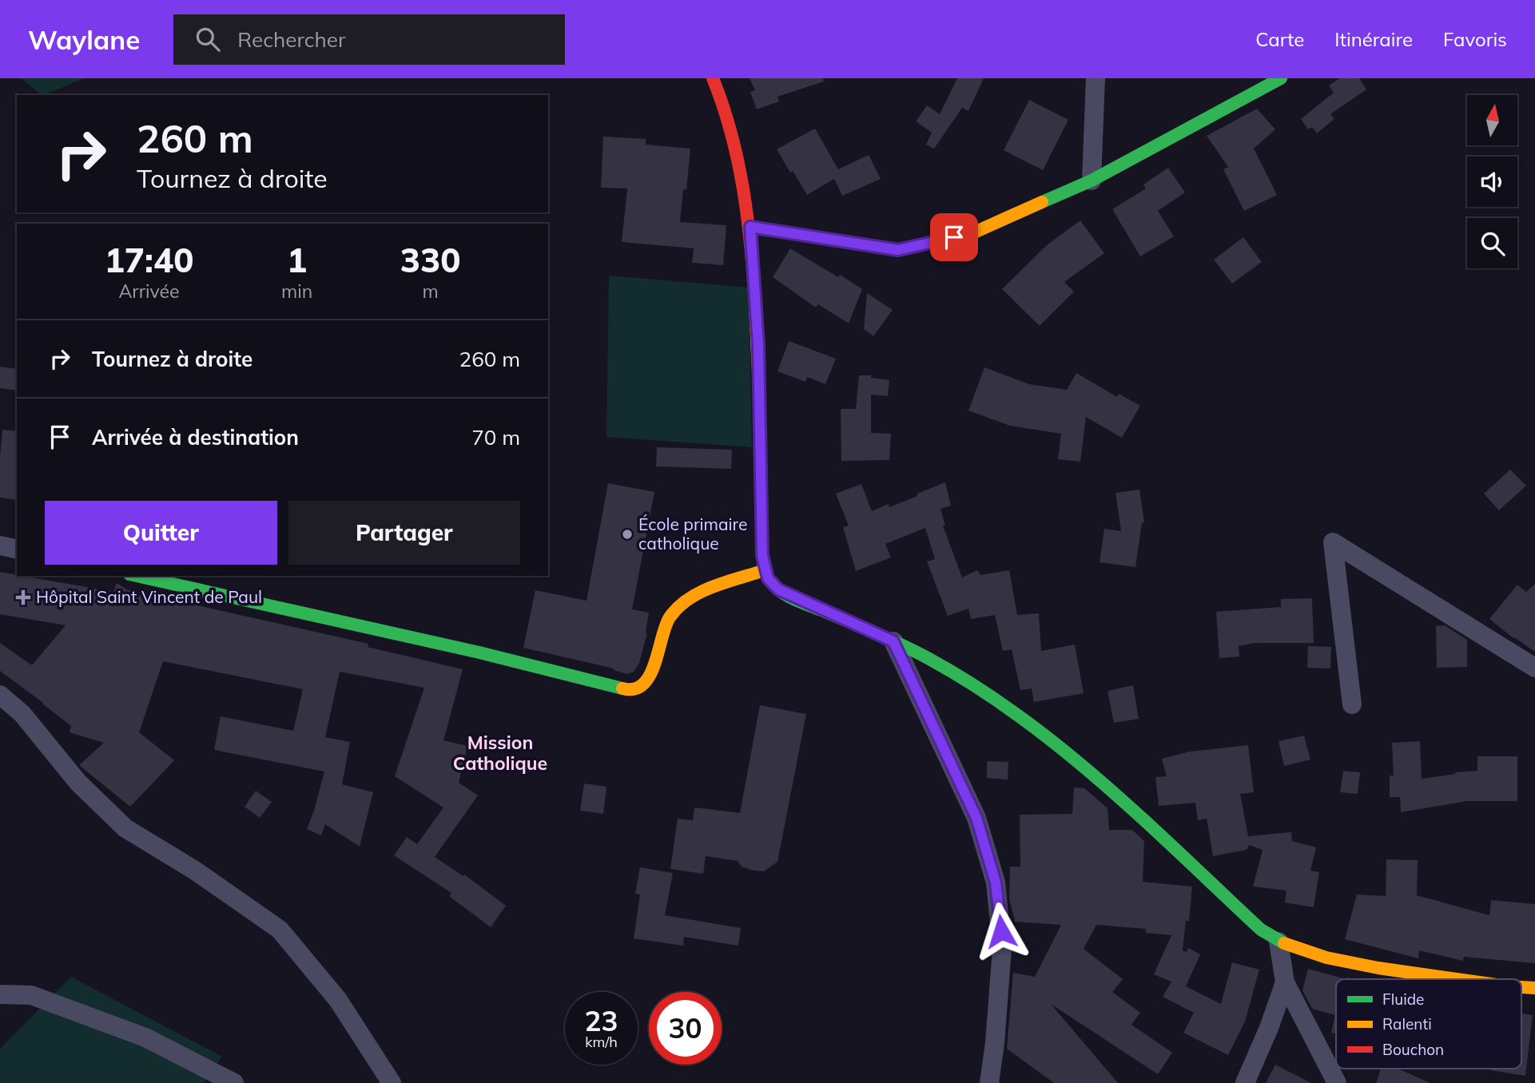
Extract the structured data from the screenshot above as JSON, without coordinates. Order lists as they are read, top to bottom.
{
  "districts": ["Mission Catholique"],
  "places": {
    "other": ["École primaire catholique"],
    "health": ["Hôpital Saint Vincent de Paul"]
  },
  "legend": ["Fluide", "Ralenti", "Bouchon"],
  "north": "top",
  "page": {
    "header": "Waylane",
    "search": "Rechercher",
    "nav": ["Carte", "Itinéraire", "Favoris"],
    "turn": ["260 m", "Tournez à droite"],
    "eta": [
      "17:40",
      "Arrivée",
      "1",
      "min",
      "330",
      "m"
    ],
    "list": [
      {
        "name": "Tournez à droite",
        "value": "260 m"
      },
      {
        "name": "Arrivée à destination",
        "value": "70 m"
      }
    ],
    "buttons": ["Quitter", "Partager"],
    "speed": "23 km/h",
    "limit": "30"
  }
}
